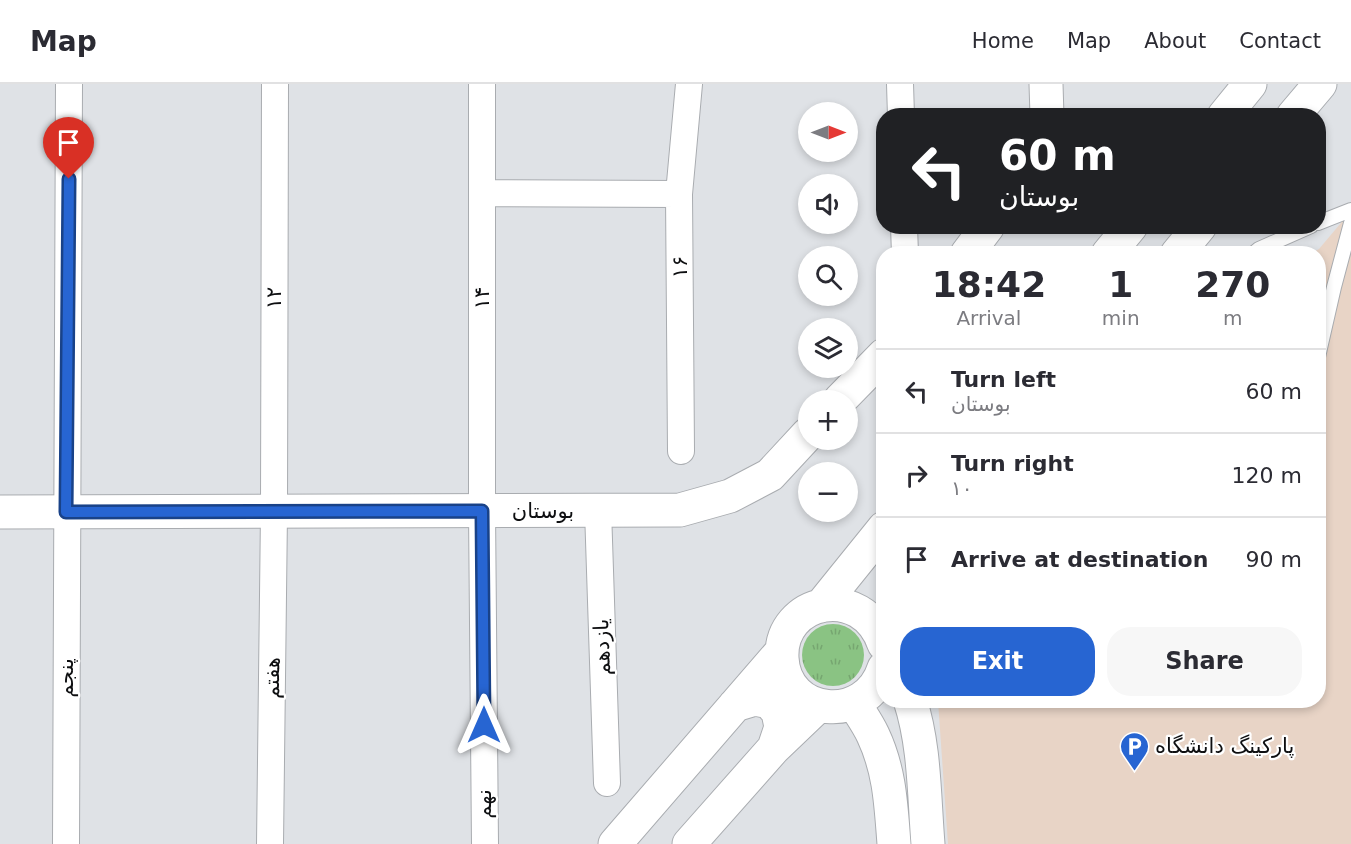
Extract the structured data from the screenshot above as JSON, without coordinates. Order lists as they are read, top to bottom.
{
  "streets": {
    "main road": ["بوستان"],
    "street": [
      "۱۶",
      "۱۲",
      "۱۴",
      "یازدهم",
      "پنجم",
      "هفتم",
      "نهم"
    ]
  },
  "crossings": [
    ["۱۲", "بوستان"],
    ["۱۲", "هفتم"],
    ["۱۴", "بوستان"],
    ["۱۴", "نهم"],
    ["بوستان", "یازدهم"],
    ["بوستان", "پنجم"],
    ["بوستان", "هفتم"],
    ["بوستان", "نهم"]
  ],
  "places": {
    "parking": ["پارکینگ دانشگاه"]
  },
  "north": "right",
  "page": {
    "header": "Map",
    "nav": [
      "Home",
      "Map",
      "About",
      "Contact"
    ],
    "map_buttons": ["+", "−"],
    "turn": ["60 m", "بوستان"],
    "eta": [
      "18:42",
      "Arrival",
      "1",
      "min",
      "270",
      "m"
    ],
    "list": [
      {
        "name": "Turn left",
        "note": "بوستان",
        "value": "60 m"
      },
      {
        "name": "Turn right",
        "note": "۱۰",
        "value": "120 m"
      },
      {
        "name": "Arrive at destination",
        "value": "90 m"
      }
    ],
    "buttons": ["Exit", "Share"]
  }
}
